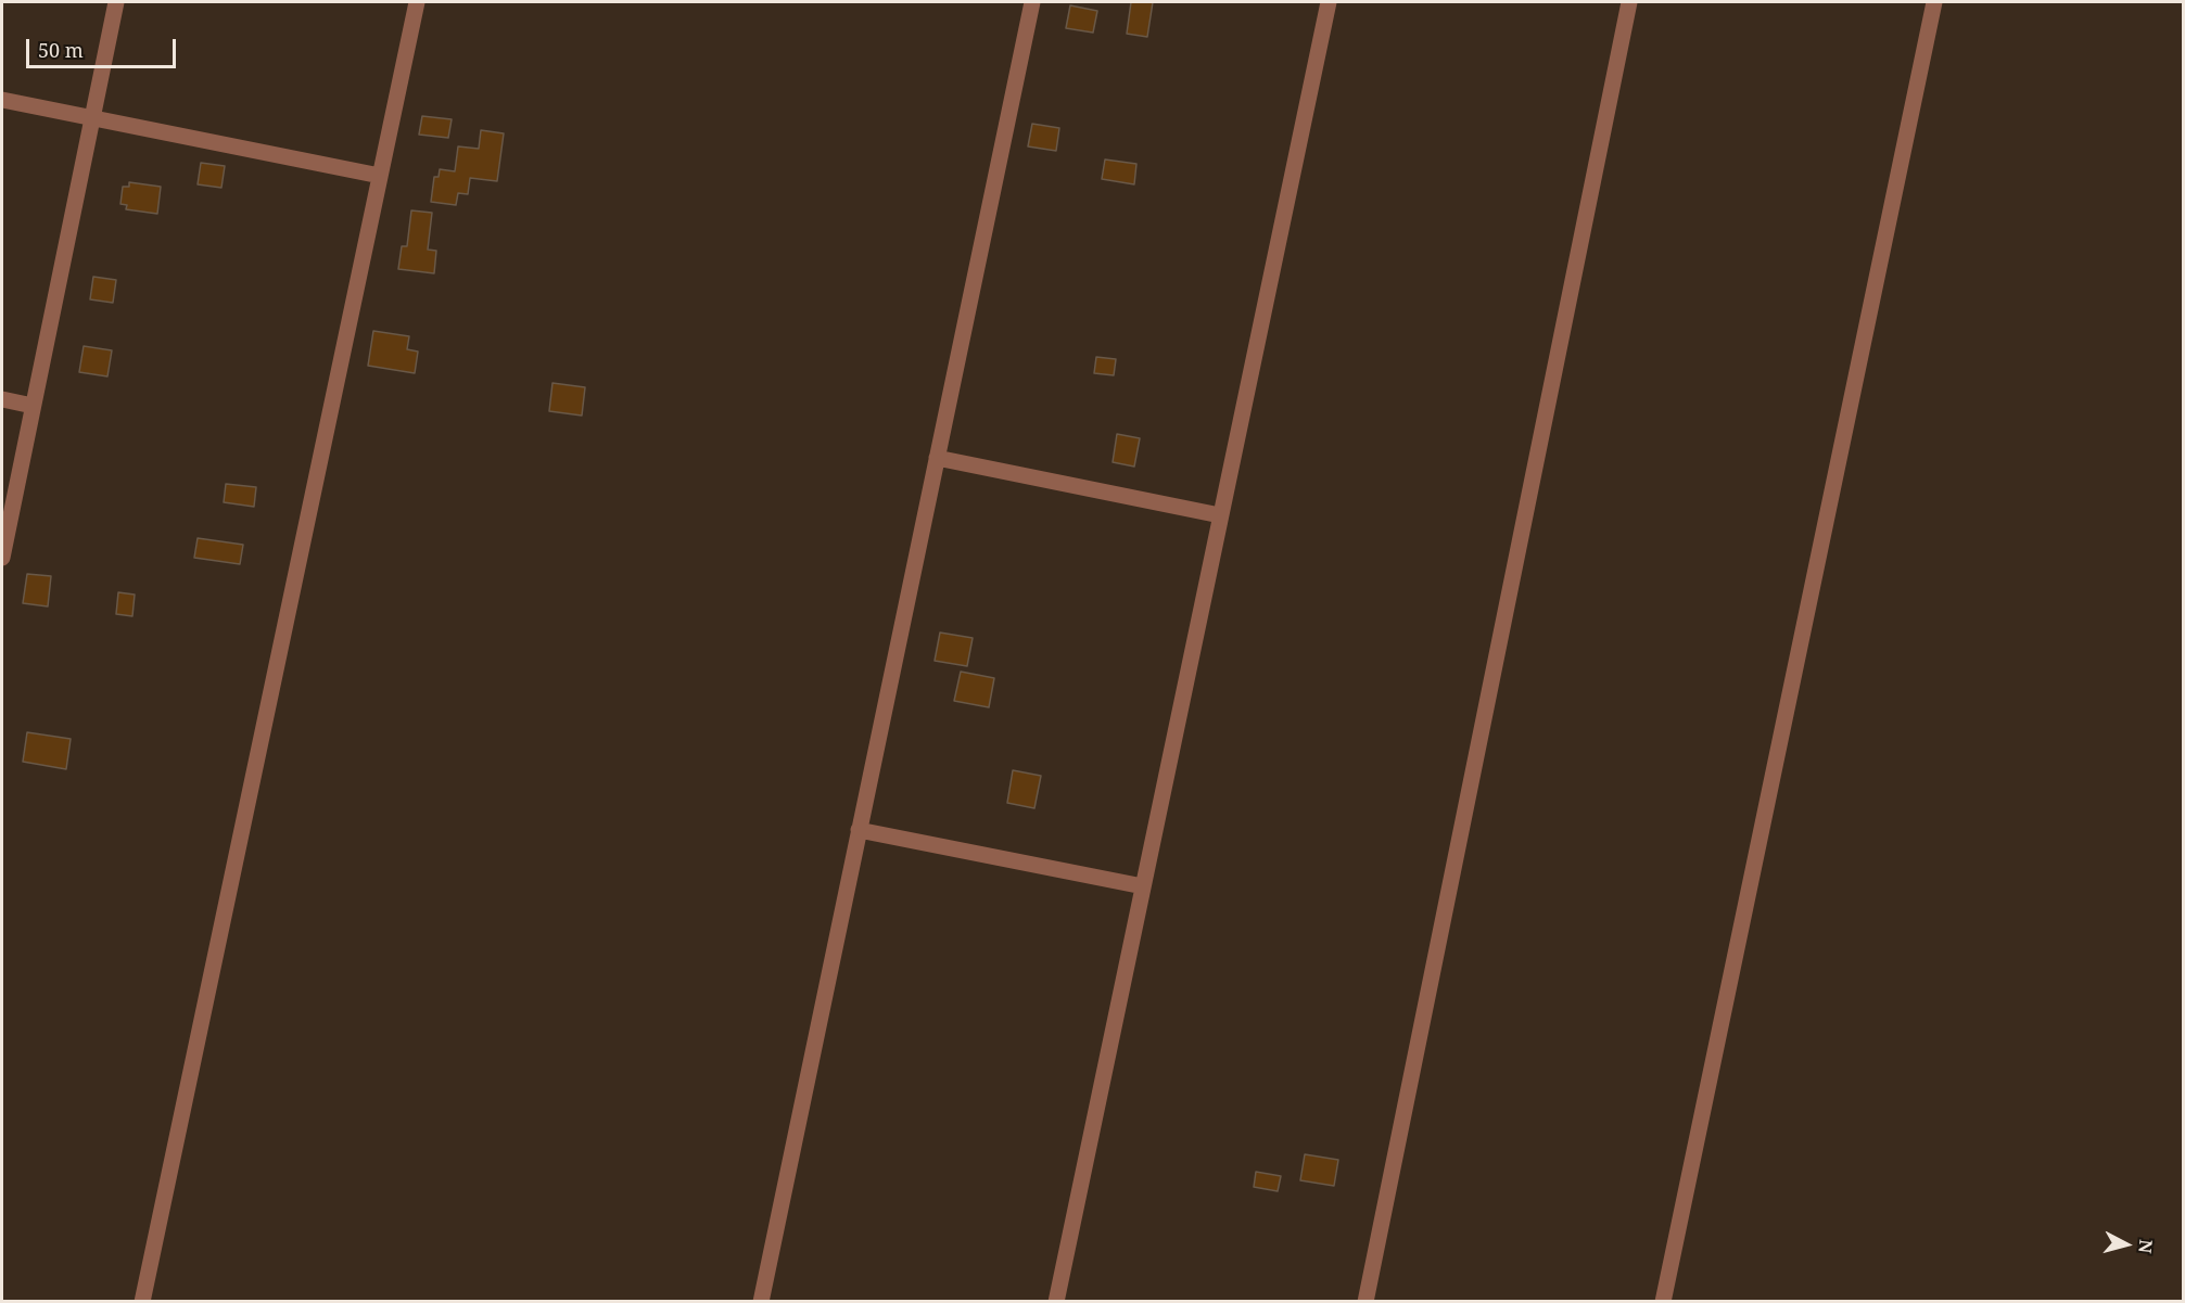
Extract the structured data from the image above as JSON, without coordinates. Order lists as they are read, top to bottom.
{
  "scale_bar": "50 m",
  "north": "right"
}
